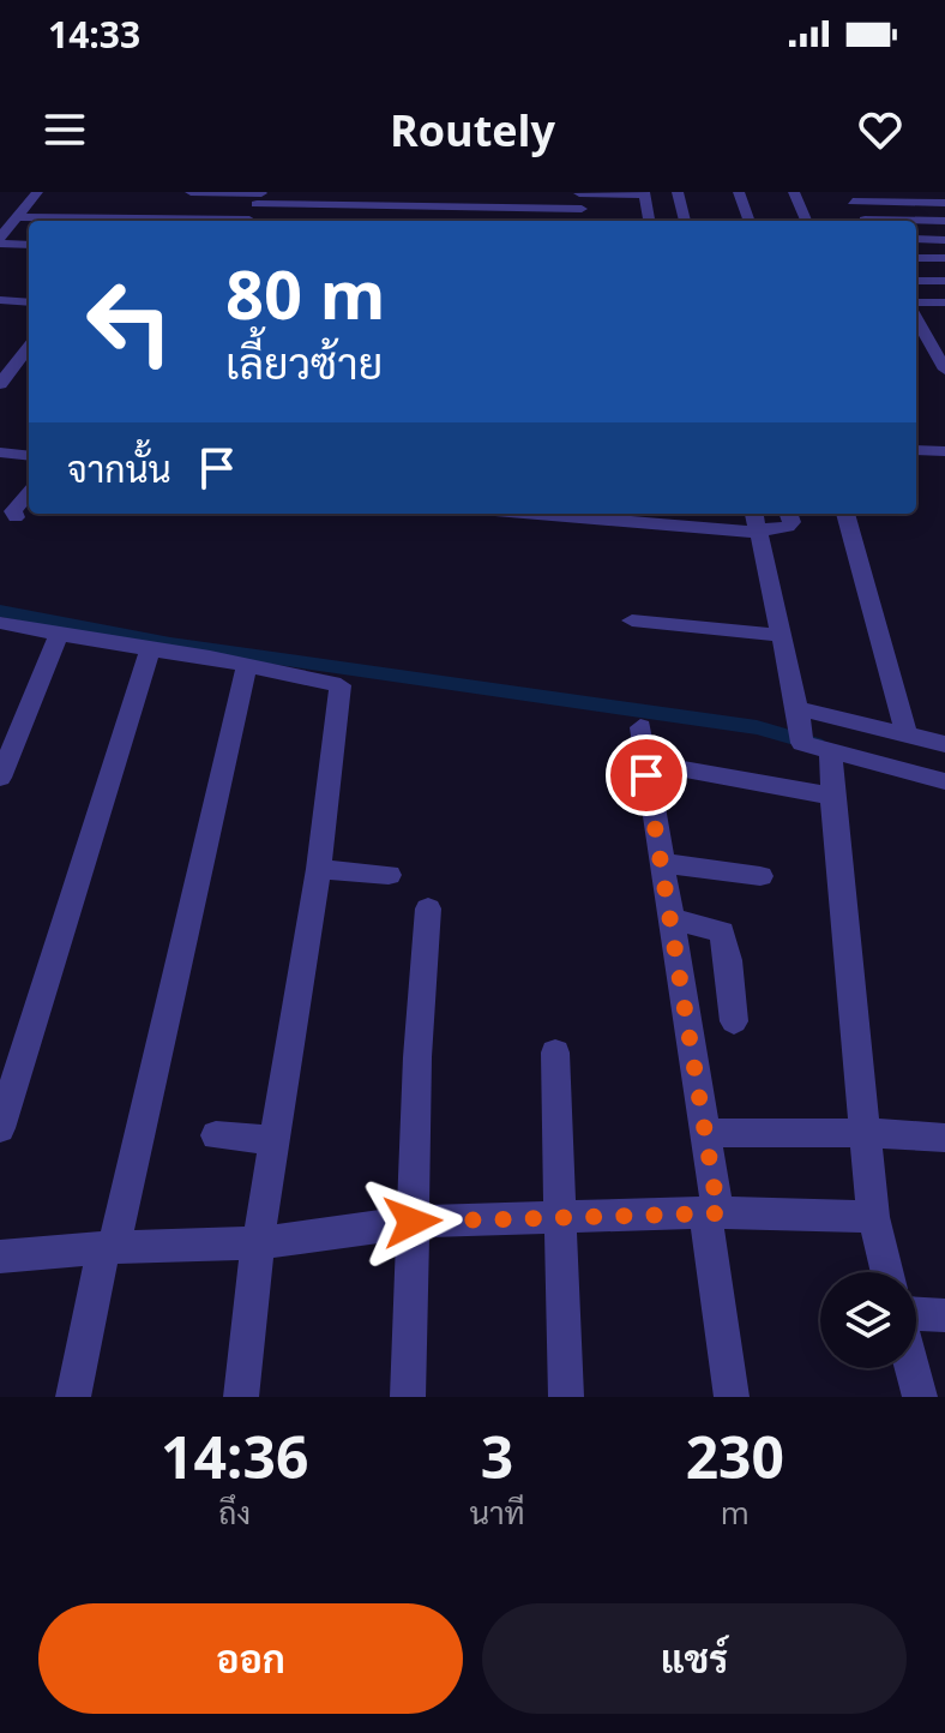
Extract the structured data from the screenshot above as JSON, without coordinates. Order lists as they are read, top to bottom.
{
  "page": {
    "status": "14:33",
    "header": "Routely",
    "turn": ["80 m", "เลี้ยวซ้าย"],
    "then": "จากนั้น",
    "eta": [
      "14:36",
      "ถึง",
      "3",
      "นาที",
      "230",
      "m"
    ],
    "buttons": ["ออก", "แชร์"]
  }
}
